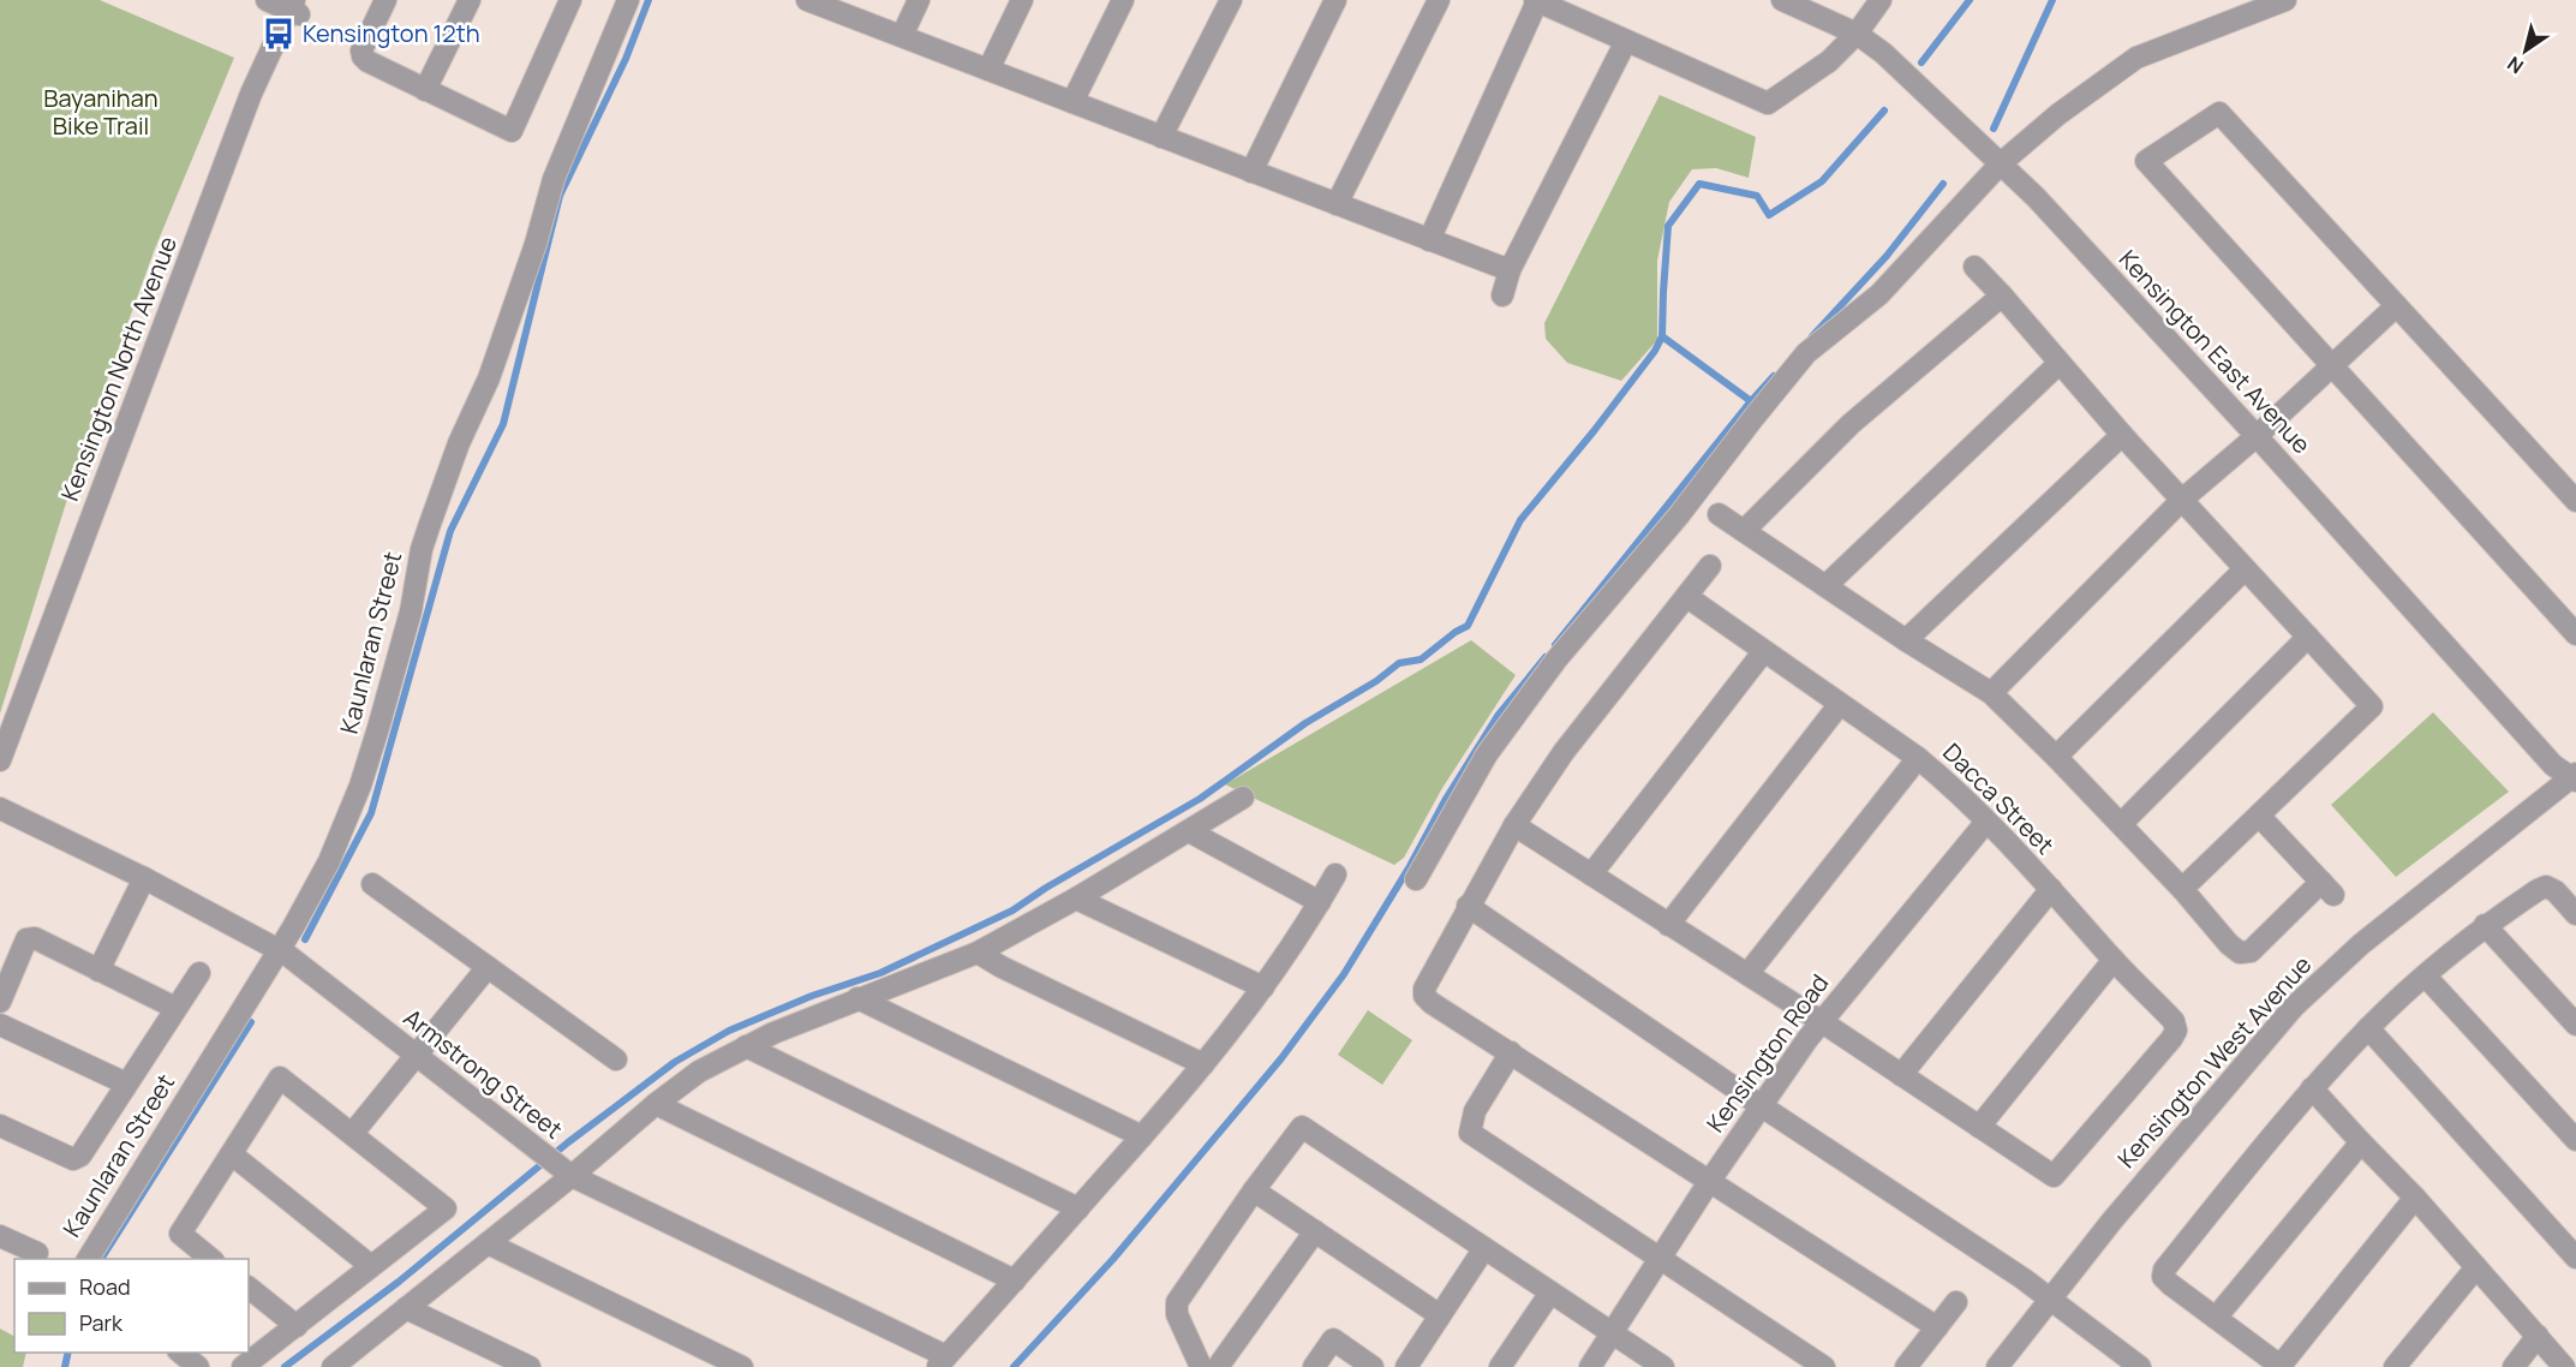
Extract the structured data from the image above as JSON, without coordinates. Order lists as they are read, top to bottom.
{
  "streets": {
    "street": [
      "Kensington East Avenue",
      "Kensington North Avenue",
      "Kaunlaran Street",
      "Dacca Street",
      "Kensington Road",
      "Kensington West Avenue",
      "Armstrong Street"
    ]
  },
  "crossings": [
    ["Kensington East Avenue", "Kensington West Avenue"],
    ["Kaunlaran Street", "Armstrong Street"],
    ["Dacca Street", "Kensington Road"]
  ],
  "parks": ["Bayanihan Bike Trail"],
  "places": {
    "bus stop": ["Kensington 12th"]
  },
  "legend": ["Road", "Park"],
  "north": "bottom left"
}
